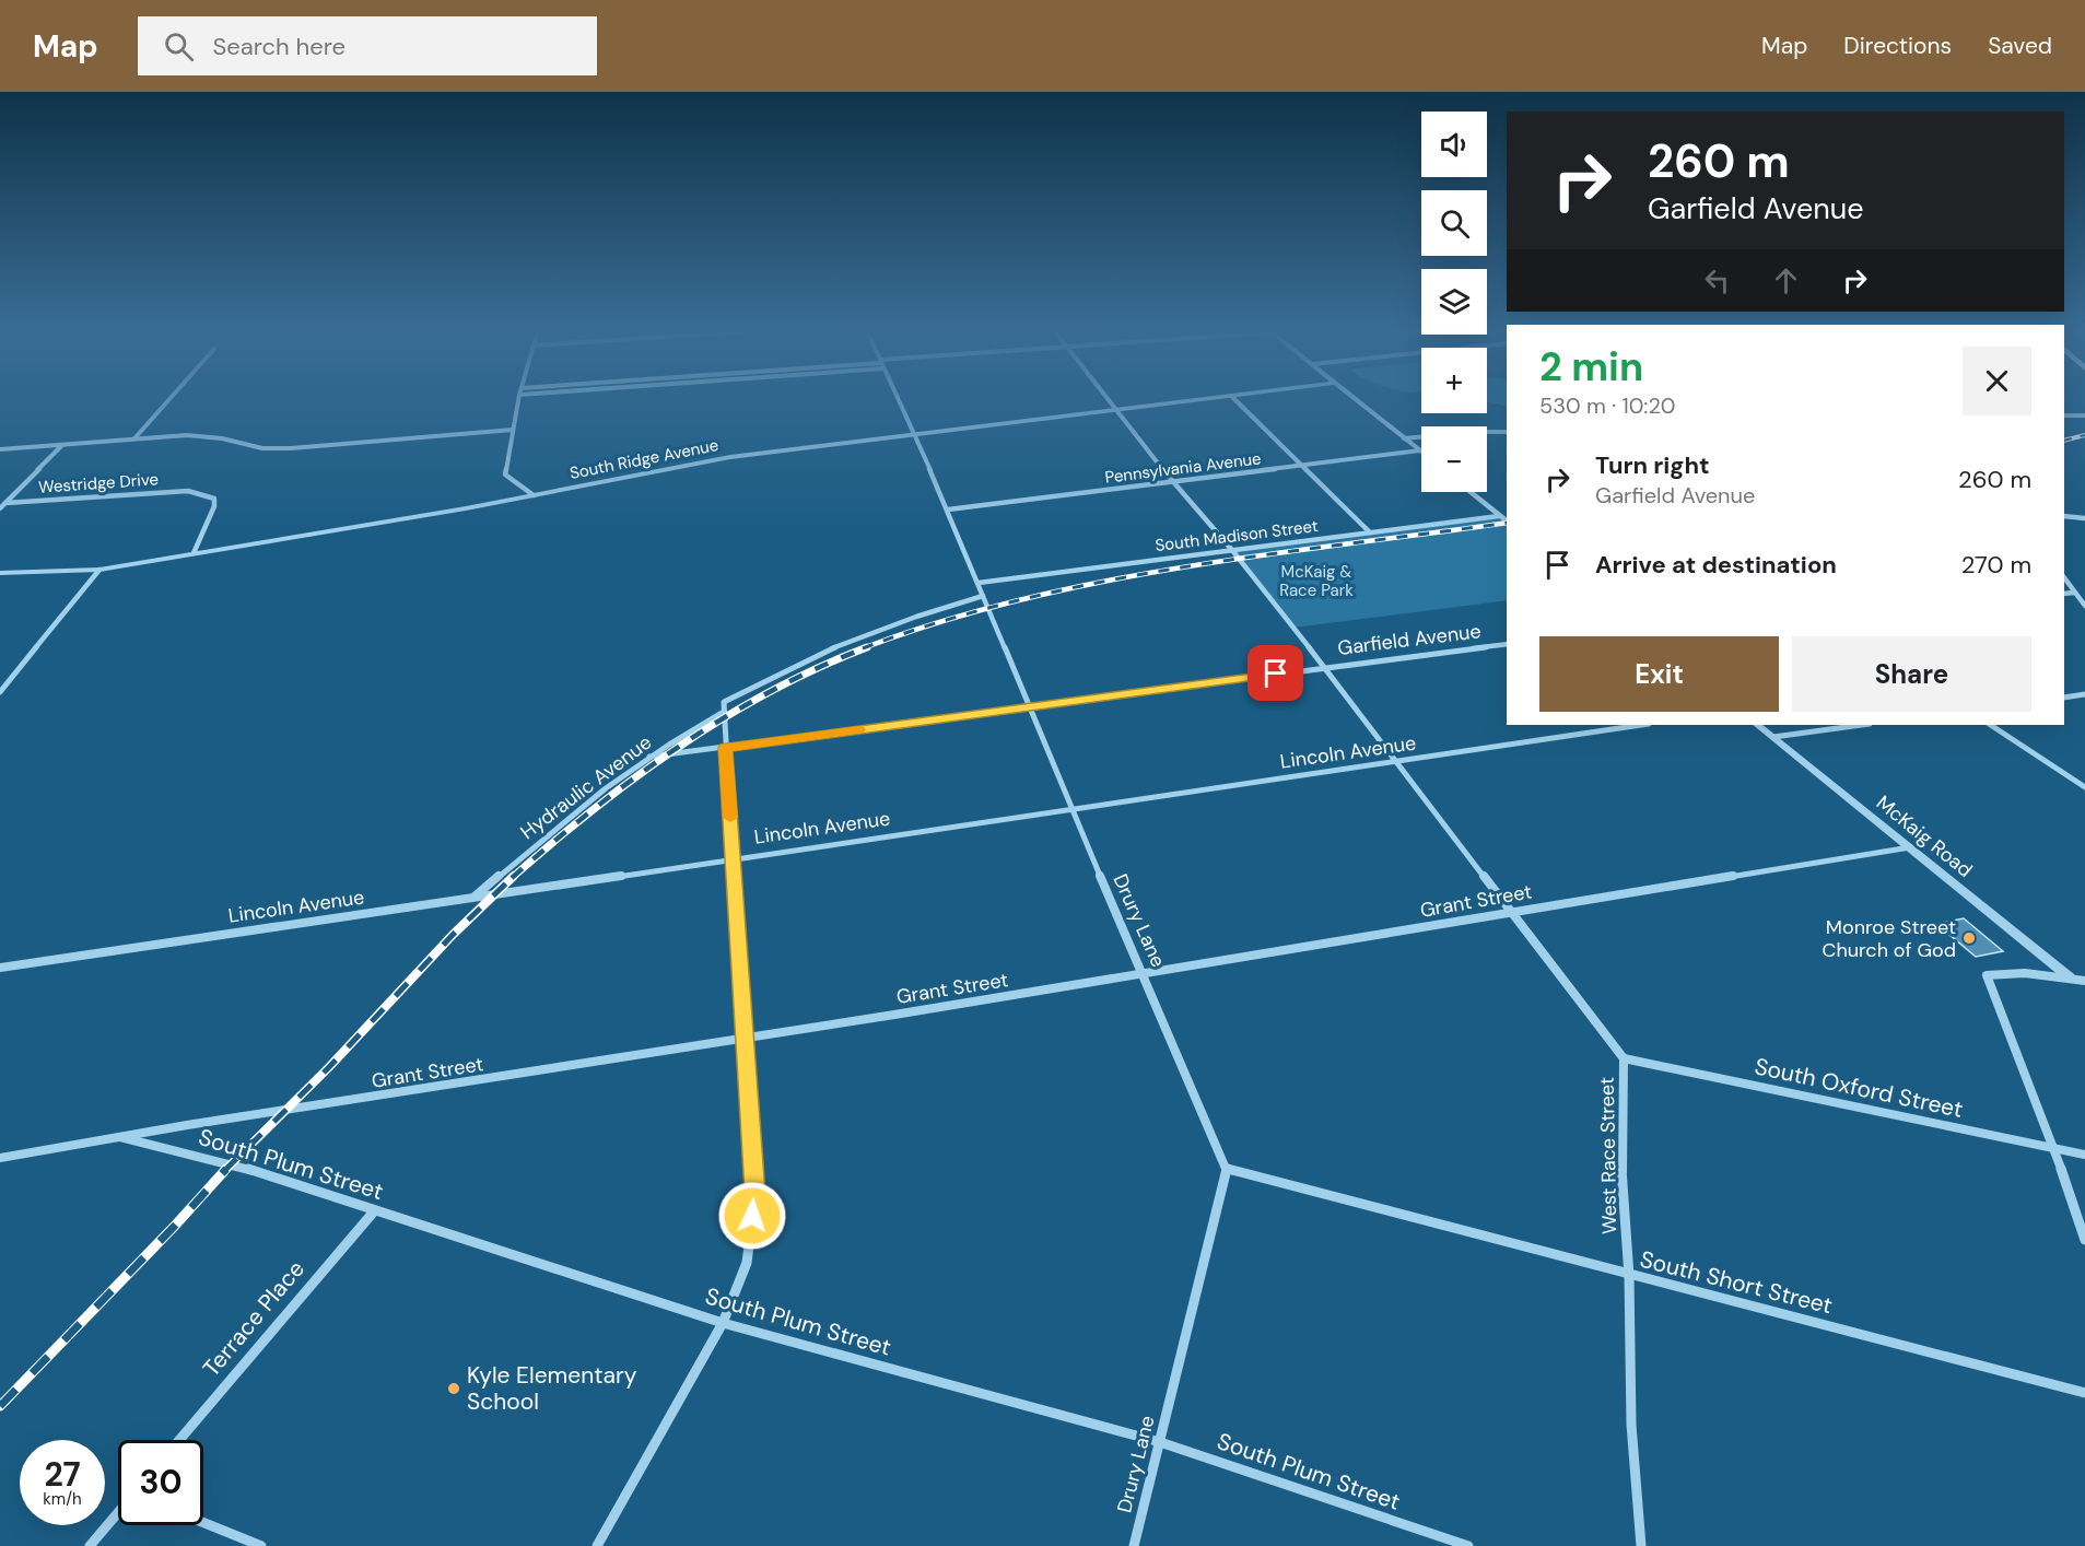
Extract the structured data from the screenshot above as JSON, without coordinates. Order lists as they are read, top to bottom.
{
  "streets": {
    "street": [
      "South Ridge Avenue",
      "Pennsylvania Avenue",
      "Westridge Drive",
      "South Madison Street",
      "Garfield Avenue",
      "Lincoln Avenue",
      "Hydraulic Avenue",
      "McKaig Road",
      "Grant Street",
      "Drury Lane",
      "South Oxford Street",
      "West Race Street",
      "South Plum Street",
      "South Short Street",
      "Terrace Place"
    ]
  },
  "crossings": [
    ["South Ridge Avenue", "Westridge Drive"],
    ["South Ridge Avenue", "Drury Lane"],
    ["South Ridge Avenue", "West Race Street"],
    ["Pennsylvania Avenue", "Drury Lane"],
    ["Pennsylvania Avenue", "West Race Street"],
    ["South Madison Street", "Drury Lane"],
    ["South Madison Street", "West Race Street"],
    ["Garfield Avenue", "Hydraulic Avenue"],
    ["Garfield Avenue", "Drury Lane"],
    ["Garfield Avenue", "West Race Street"],
    ["Lincoln Avenue", "Hydraulic Avenue"],
    ["Lincoln Avenue", "Drury Lane"],
    ["Lincoln Avenue", "West Race Street"],
    ["Hydraulic Avenue", "Drury Lane"],
    ["McKaig Road", "Grant Street"],
    ["Grant Street", "Drury Lane"],
    ["Grant Street", "West Race Street"],
    ["Grant Street", "South Plum Street"],
    ["Drury Lane", "South Plum Street"],
    ["Drury Lane", "South Short Street"],
    ["South Oxford Street", "West Race Street"],
    ["West Race Street", "South Short Street"],
    ["South Plum Street", "Terrace Place"]
  ],
  "parks": ["McKaig & Race Park"],
  "places": ["Monroe Street Church of God", "Kyle Elementary School"],
  "page": {
    "header": "Map",
    "search": "Search here",
    "nav": ["Map", "Directions", "Saved"],
    "map_buttons": ["+", "−"],
    "turn": ["260 m", "Garfield Avenue"],
    "heading": ["2 min", "530 m · 10:20"],
    "list": [
      {
        "name": "Turn right",
        "note": "Garfield Avenue",
        "value": "260 m"
      },
      {
        "name": "Arrive at destination",
        "value": "270 m"
      }
    ],
    "buttons": ["Exit", "Share"],
    "speed": "27 km/h",
    "limit": "30"
  }
}
